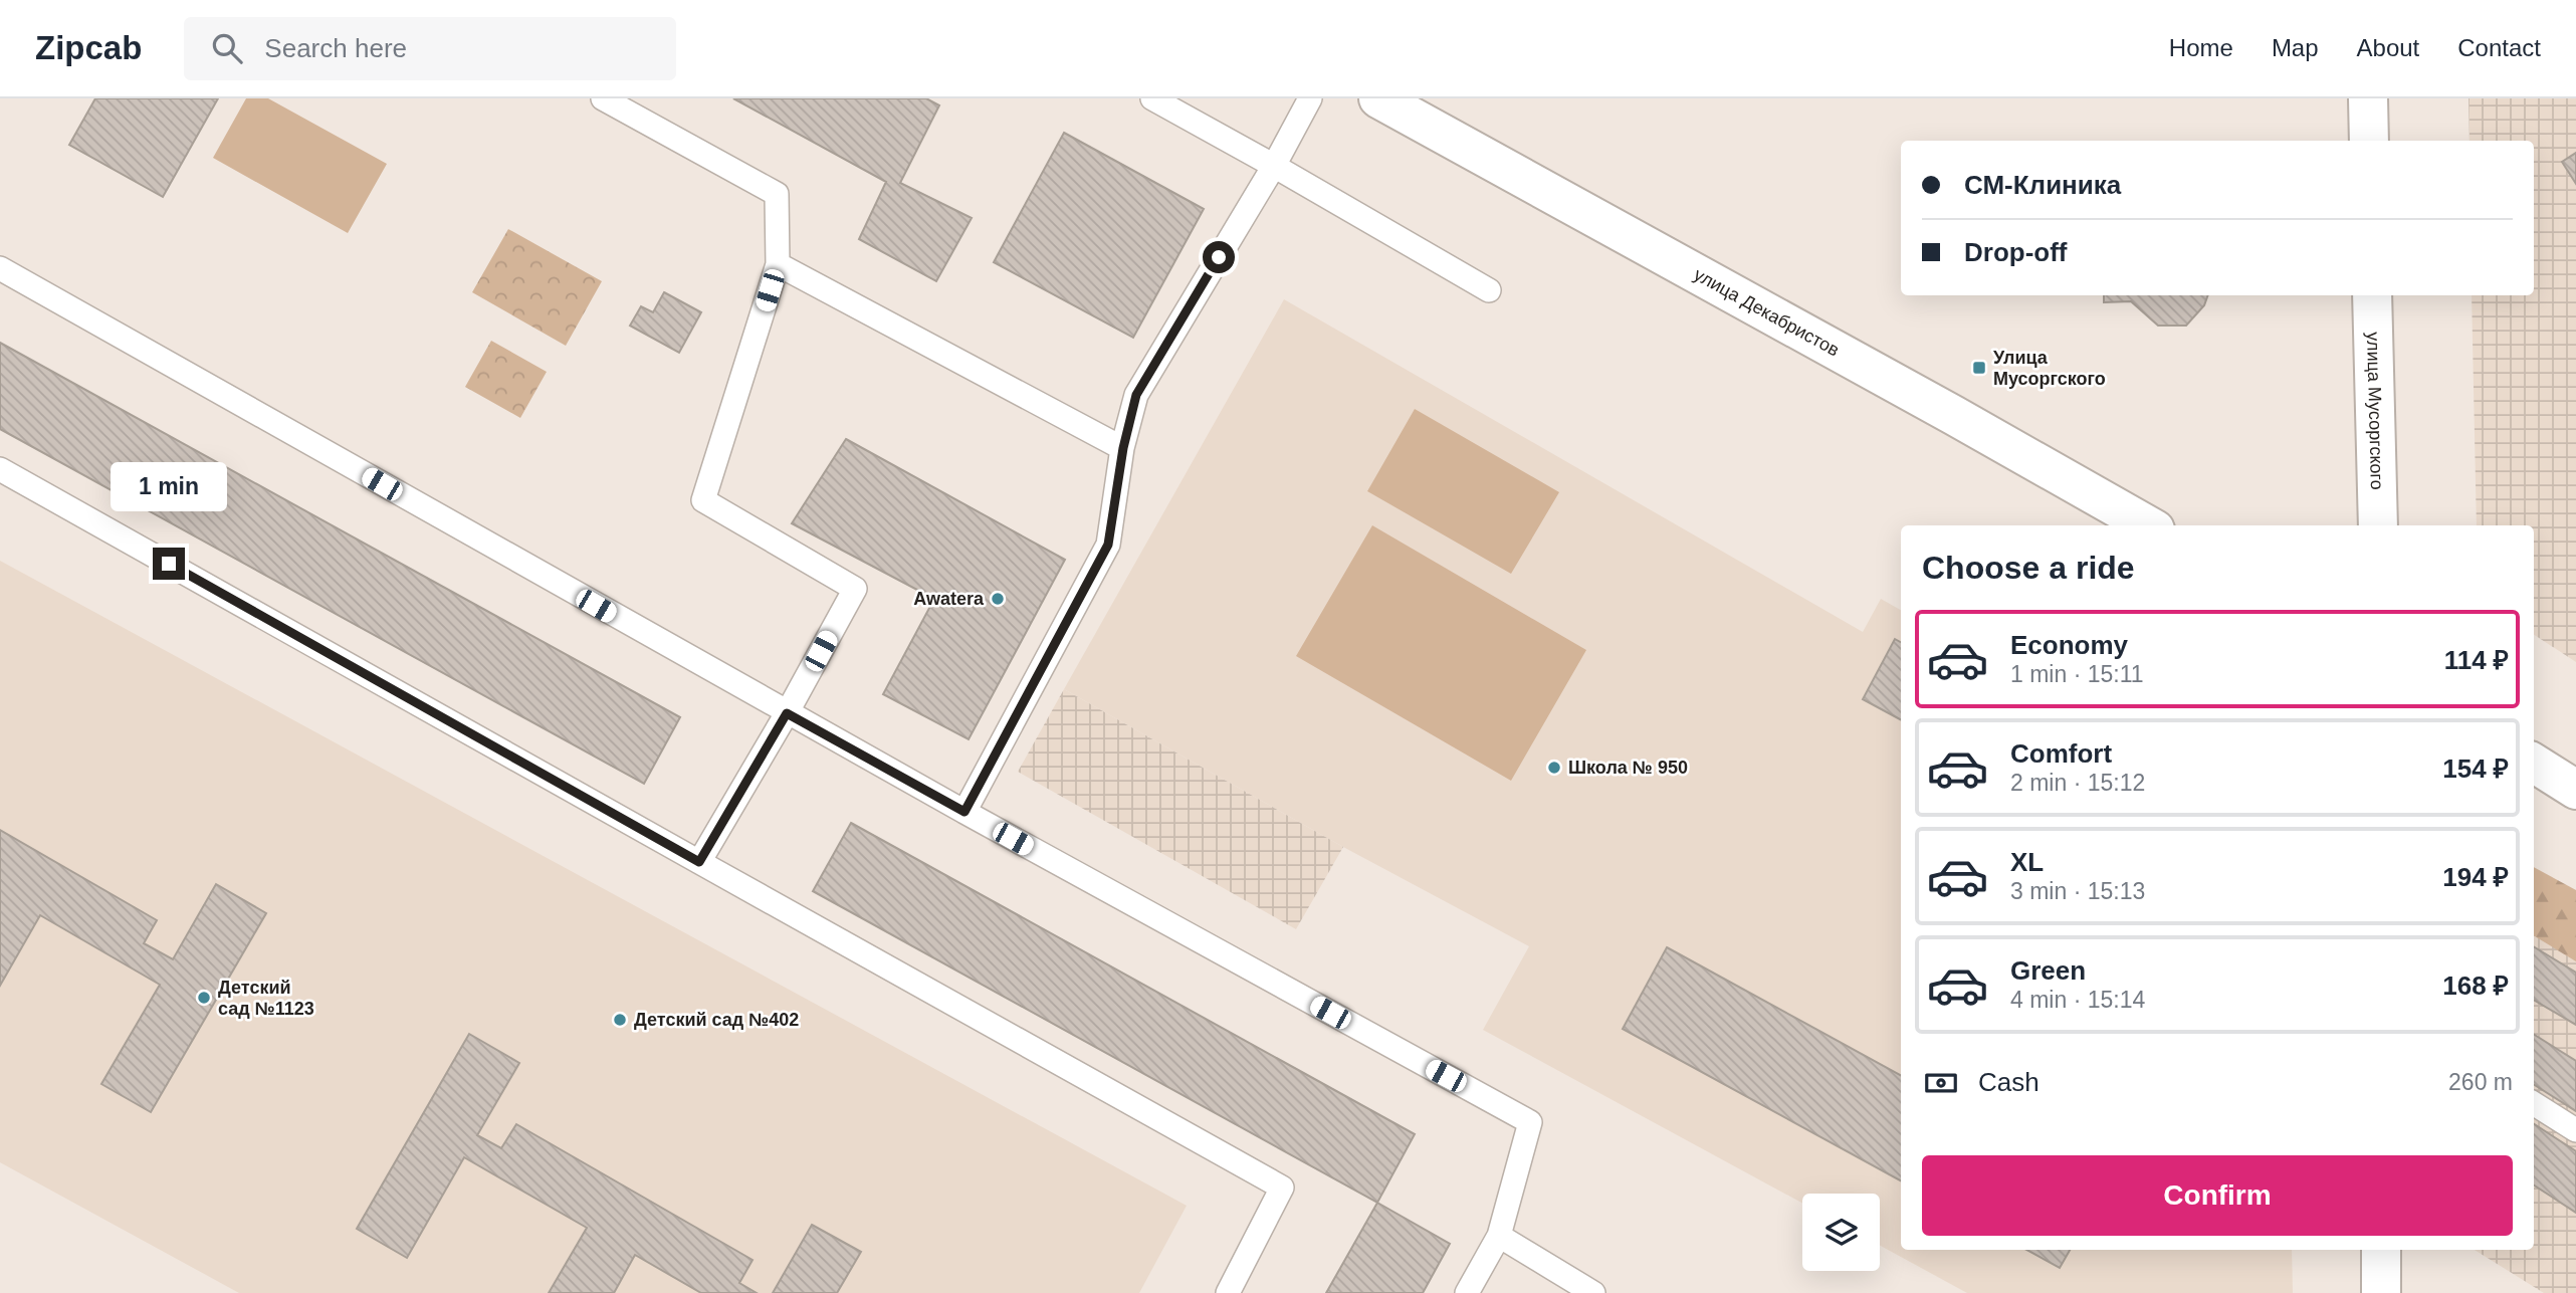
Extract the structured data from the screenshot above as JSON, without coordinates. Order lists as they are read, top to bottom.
{
  "streets": {
    "main road": ["улица Декабристов", "улица Мусоргского"]
  },
  "places": {
    "transit": ["Улица Мусоргского"],
    "other": [
      "Awatera",
      "Школа № 950",
      "Детский сад №1123",
      "Детский сад №402"
    ]
  },
  "page": {
    "header": "Zipcab",
    "search": "Search here",
    "nav": [
      "Home",
      "Map",
      "About",
      "Contact"
    ],
    "banner": ["СМ-Клиника", "Drop-off"],
    "bubble": "1 min",
    "heading": "Choose a ride",
    "list": [
      {
        "name": "Economy",
        "note": "1 min · 15:11",
        "value": "114 ₽"
      },
      {
        "name": "Comfort",
        "note": "2 min · 15:12",
        "value": "154 ₽"
      },
      {
        "name": "XL",
        "note": "3 min · 15:13",
        "value": "194 ₽"
      },
      {
        "name": "Green",
        "note": "4 min · 15:14",
        "value": "168 ₽"
      }
    ],
    "pay": ["Cash", "260 m"],
    "buttons": "Confirm"
  }
}
